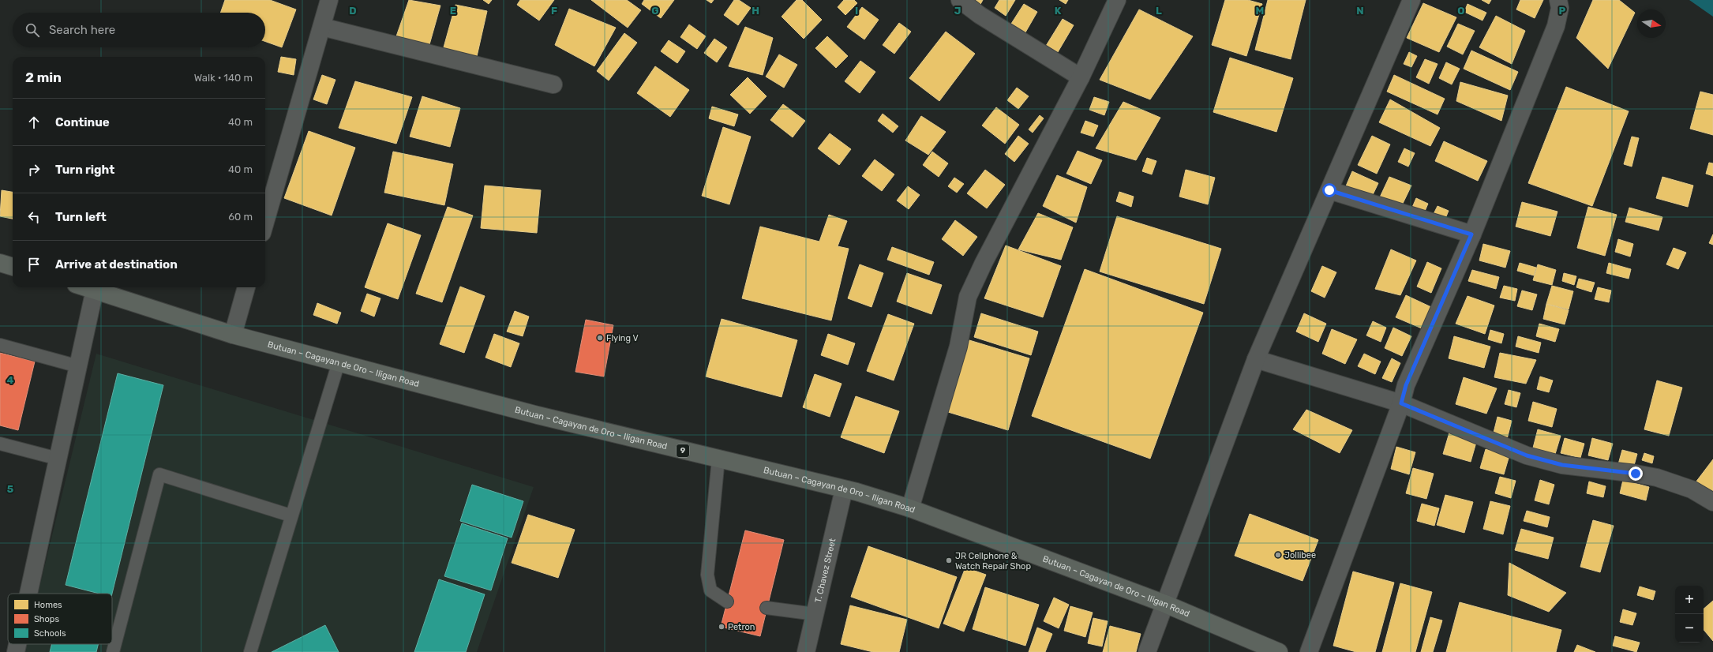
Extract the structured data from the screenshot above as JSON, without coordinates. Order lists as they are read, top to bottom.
{
  "streets": {
    "highway": ["Butuan – Cagayan de Oro – Iligan Road", "9"],
    "street": ["T. Chavez Street"]
  },
  "crossings": [
    ["Butuan – Cagayan de Oro – Iligan Road", "T. Chavez Street"]
  ],
  "places": [
    "Flying V",
    "Jollibee",
    "JR Cellphone & Watch Repair Shop",
    "Petron"
  ],
  "legend": ["Homes", "Shops", "Schools"],
  "north": "right",
  "page": {
    "search": "Search here",
    "heading": ["2 min", "Walk · 140 m"],
    "list": [
      ["Continue", "40 m"],
      ["Turn right", "40 m"],
      ["Turn left", "60 m"],
      "Arrive at destination"
    ],
    "map_buttons": ["+", "−"]
  },
  "grid": {
    "columns": [
      "D",
      "E",
      "F",
      "G",
      "H",
      "I",
      "J",
      "K",
      "L",
      "M",
      "N",
      "O",
      "P"
    ],
    "rows": ["4", "5"]
  }
}
